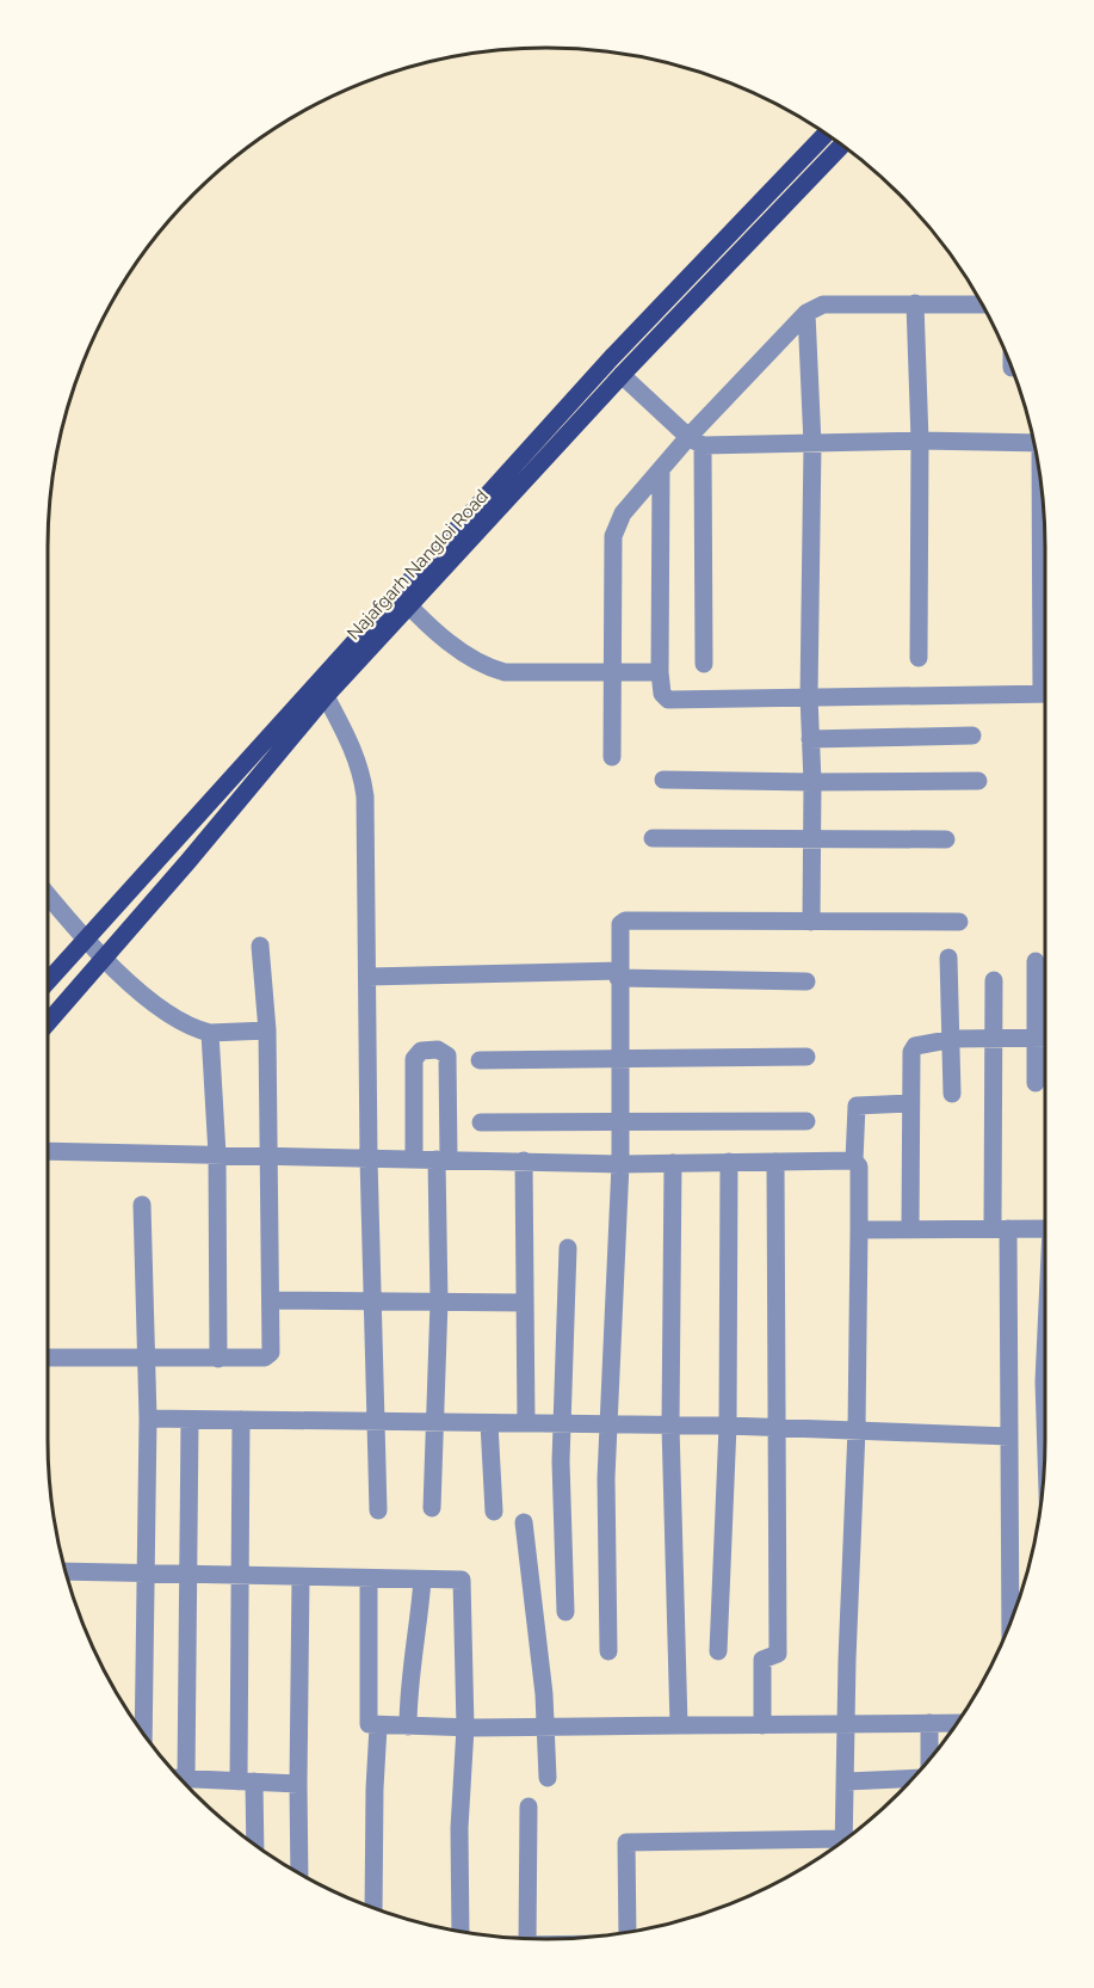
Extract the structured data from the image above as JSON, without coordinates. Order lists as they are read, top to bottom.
{
  "streets": {
    "main road": ["Najafgarh Nangloi Road"]
  }
}
